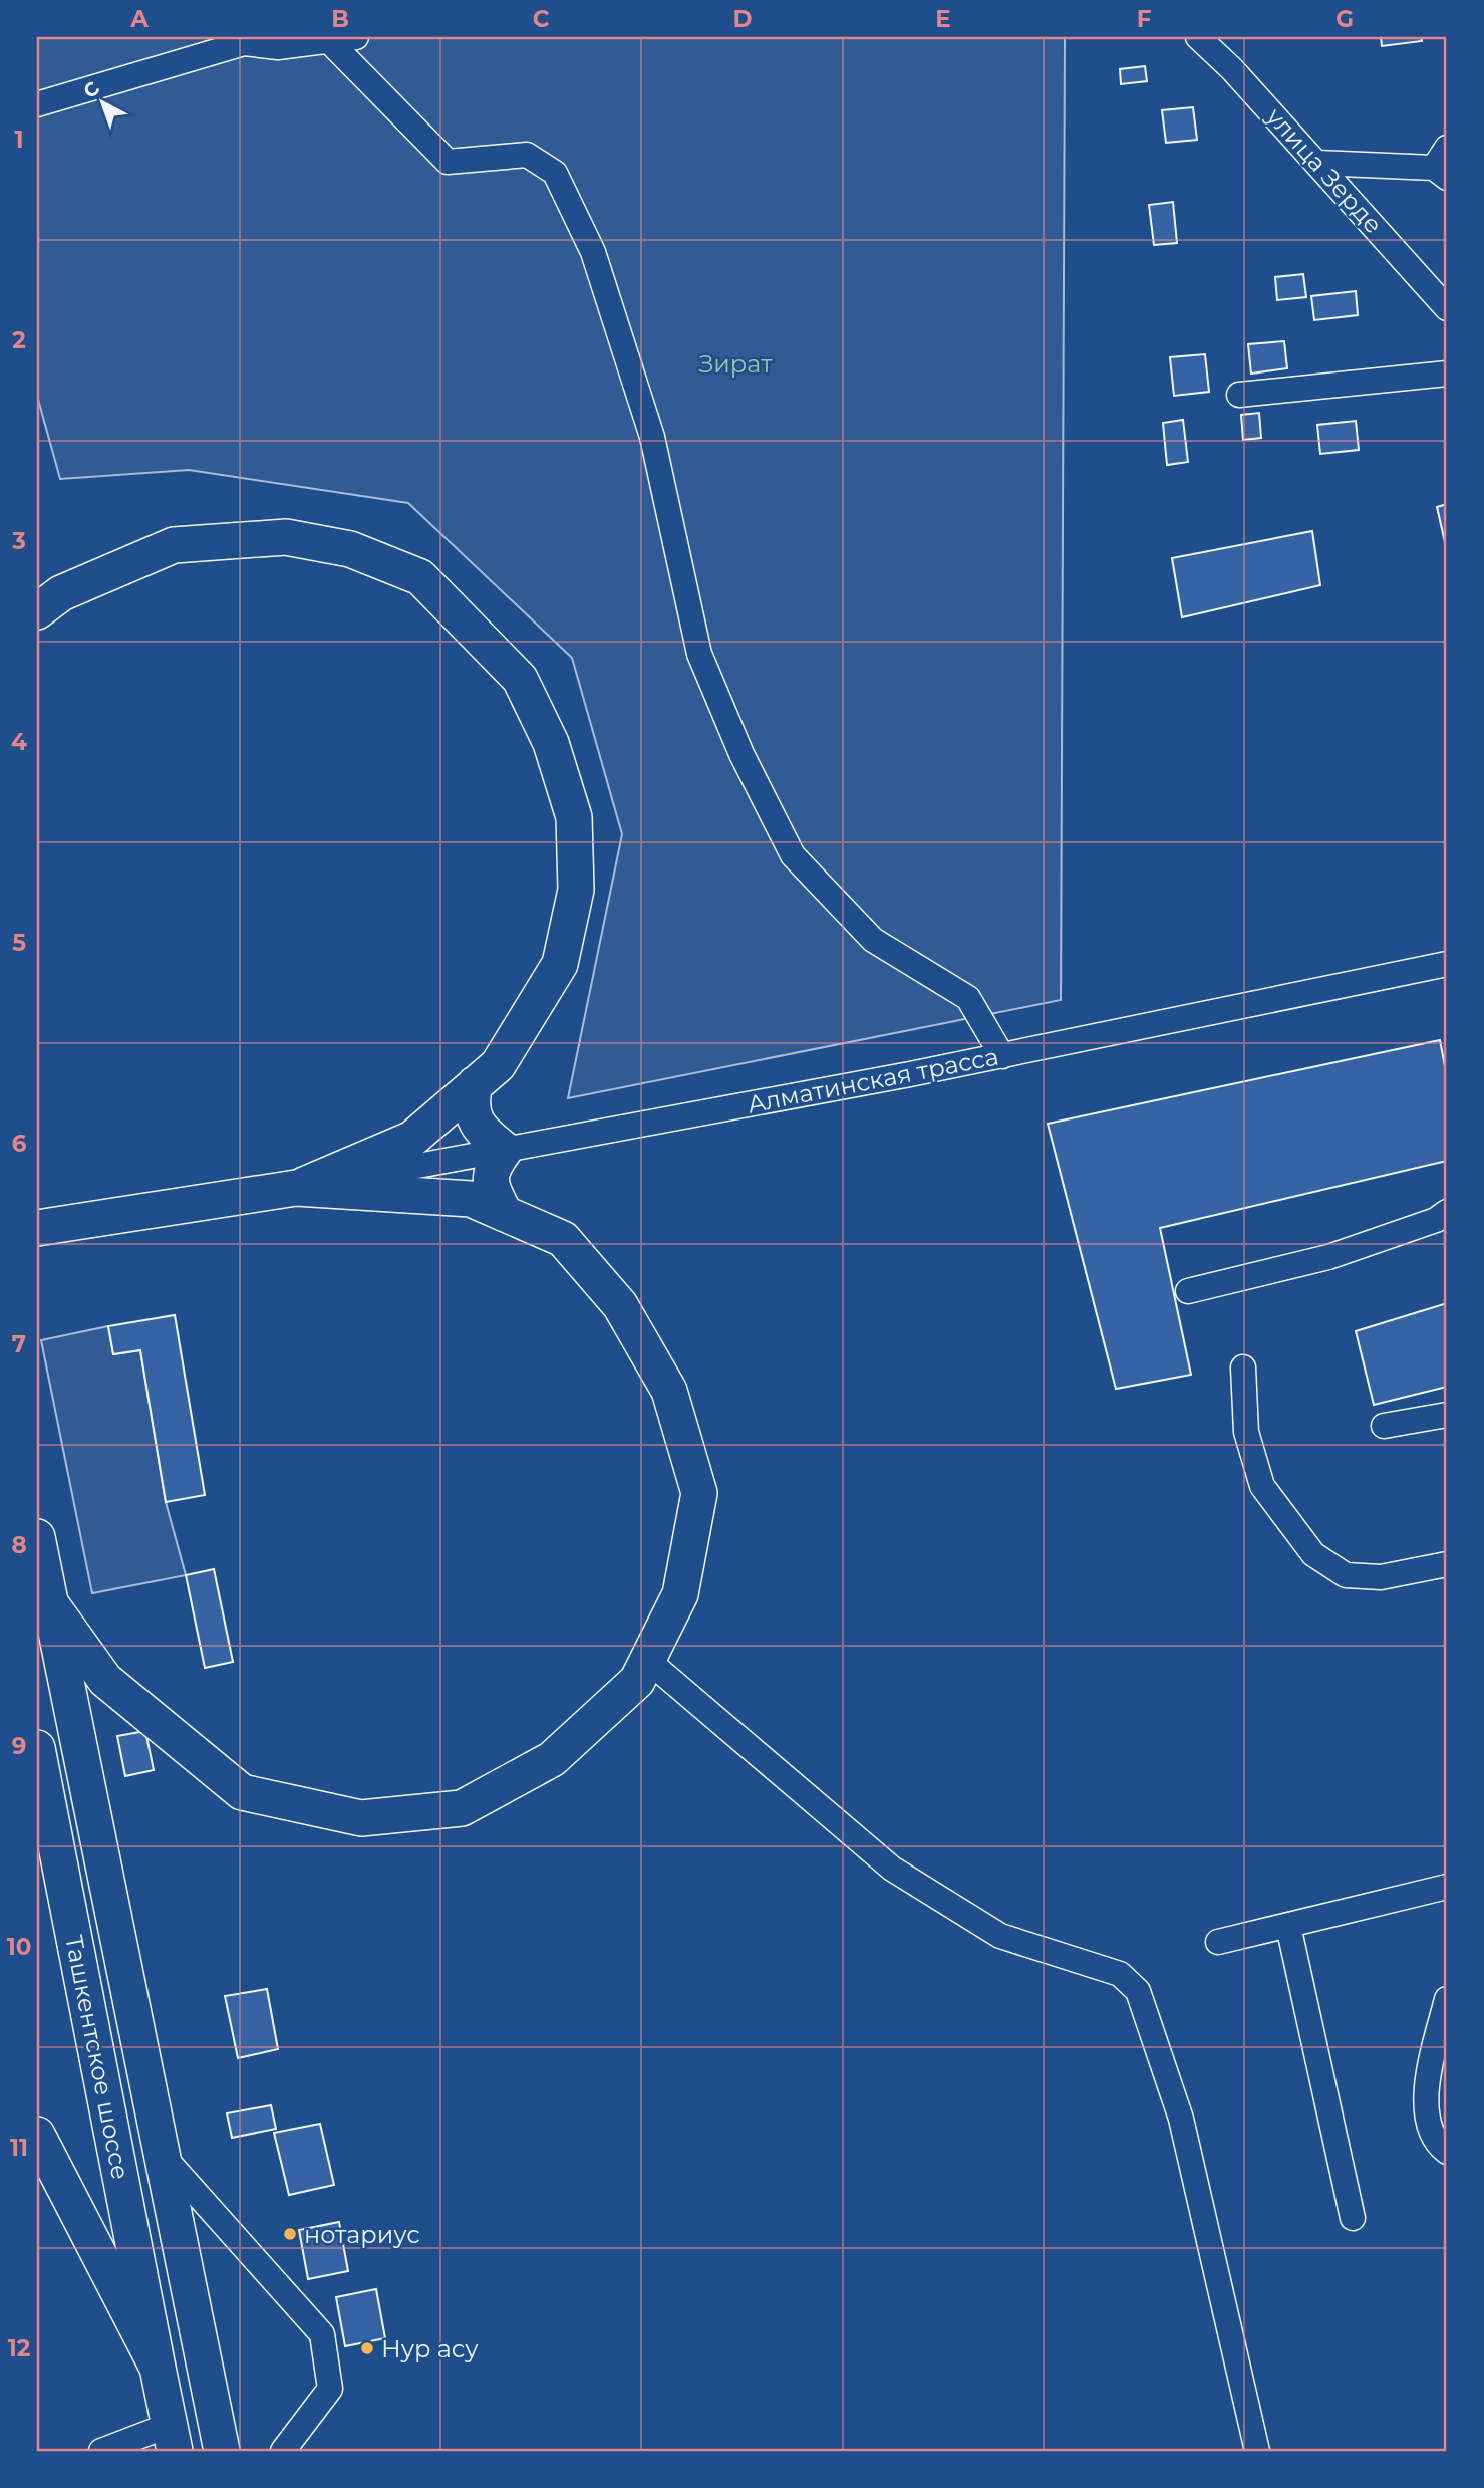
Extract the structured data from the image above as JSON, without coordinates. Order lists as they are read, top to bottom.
{
  "streets": {
    "highway": ["Ташкентское шоссе"],
    "street": ["улица Зерде", "Алматинская трасса"]
  },
  "parks": ["Зират"],
  "places": ["нотариус", "Нур асу"],
  "north": "top left",
  "grid": {
    "columns": [
      "A",
      "B",
      "C",
      "D",
      "E",
      "F",
      "G"
    ],
    "rows": [
      "1",
      "2",
      "3",
      "4",
      "5",
      "6",
      "7",
      "8",
      "9",
      "10",
      "11",
      "12"
    ]
  }
}
